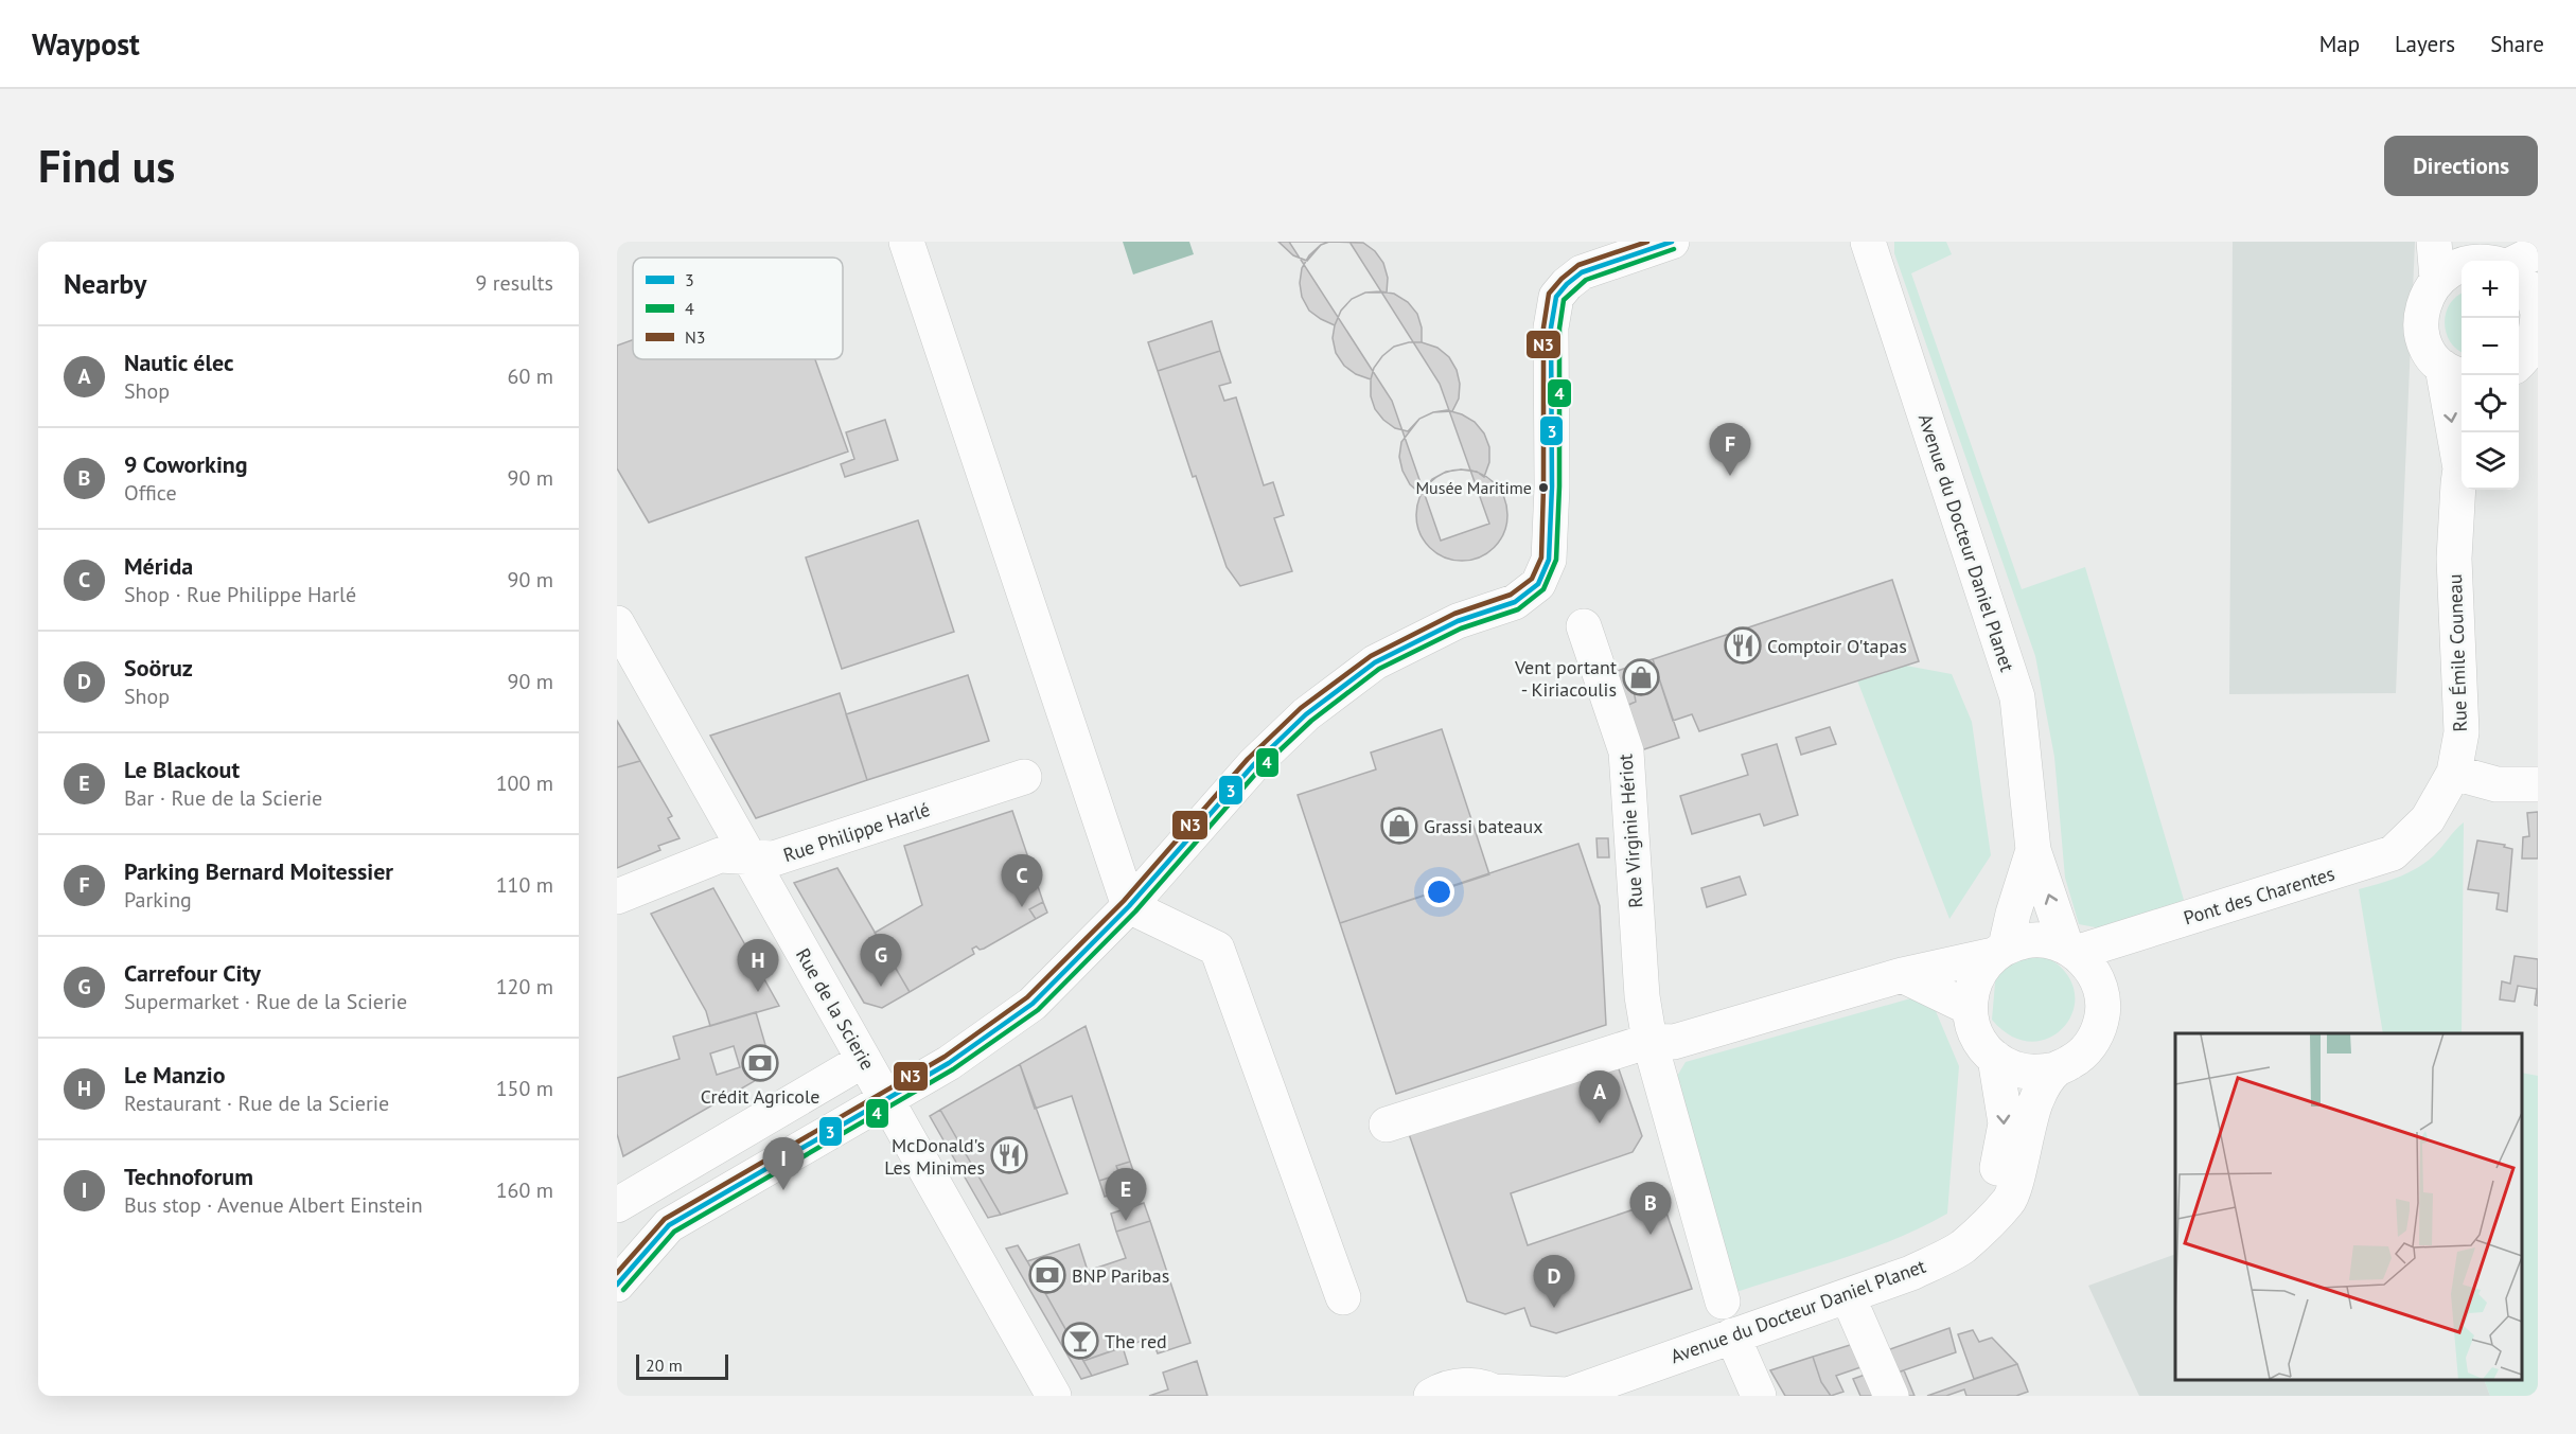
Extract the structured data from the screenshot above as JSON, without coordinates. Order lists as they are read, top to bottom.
{
  "streets": {
    "street": [
      "Avenue du Docteur Daniel Planet",
      "Rue Émile Couneau",
      "Rue Virginie Hériot",
      "Rue Philippe Harlé",
      "Pont des Charentes",
      "Rue de la Scierie"
    ]
  },
  "crossings": [
    ["Rue Émile Couneau", "Pont des Charentes"],
    ["Rue Philippe Harlé", "Rue de la Scierie"]
  ],
  "places": {
    "other": ["Musée Maritime"],
    "restaurant": ["Comptoir O'tapas", "McDonald's Les Minimes"],
    "shop": ["Vent portant - Kiriacoulis", "Grassi bateaux"],
    "bank": ["Crédit Agricole", "BNP Paribas"],
    "bar": ["The red"]
  },
  "lines": ["transit line 3", "transit line N3", "transit line 4"],
  "legend": ["3", "4", "N3"],
  "scale_bar": "20 m",
  "page": {
    "header": "Waypost",
    "nav": ["Map", "Layers", "Share"],
    "buttons": "Directions",
    "title": "Find us",
    "heading": ["Nearby", "9 results"],
    "map_buttons": ["+", "−"],
    "list": [
      {
        "mark": "A",
        "name": "Nautic élec",
        "note": "Shop",
        "value": "60 m"
      },
      {
        "mark": "B",
        "name": "9 Coworking",
        "note": "Office",
        "value": "90 m"
      },
      {
        "mark": "C",
        "name": "Mérida",
        "note": "Shop · Rue Philippe Harlé",
        "value": "90 m"
      },
      {
        "mark": "D",
        "name": "Soöruz",
        "note": "Shop",
        "value": "90 m"
      },
      {
        "mark": "E",
        "name": "Le Blackout",
        "note": "Bar · Rue de la Scierie",
        "value": "100 m"
      },
      {
        "mark": "F",
        "name": "Parking Bernard Moitessier",
        "note": "Parking",
        "value": "110 m"
      },
      {
        "mark": "G",
        "name": "Carrefour City",
        "note": "Supermarket · Rue de la Scierie",
        "value": "120 m"
      },
      {
        "mark": "H",
        "name": "Le Manzio",
        "note": "Restaurant · Rue de la Scierie",
        "value": "150 m"
      },
      {
        "mark": "I",
        "name": "Technoforum",
        "note": "Bus stop · Avenue Albert Einstein",
        "value": "160 m"
      }
    ],
    "pins": [
      "F",
      "C",
      "G",
      "H",
      "A",
      "I",
      "E",
      "B",
      "D"
    ],
    "scale": "20 m"
  }
}
